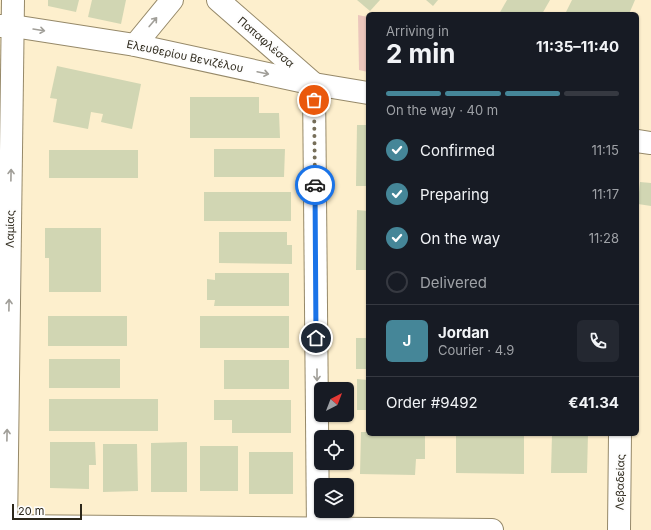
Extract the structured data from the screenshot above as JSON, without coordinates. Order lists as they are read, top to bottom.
{
  "streets": {
    "street": [
      "Παπαφλέσσα",
      "Ελευθερίου Βενιζέλου",
      "Λαμίας",
      "Λεβαδείας"
    ]
  },
  "crossings": [
    ["Παπαφλέσσα", "Ελευθερίου Βενιζέλου"],
    ["Ελευθερίου Βενιζέλου", "Λαμίας"]
  ],
  "one_way": ["Ελευθερίου Βενιζέλου", "Λαμίας"],
  "scale_bar": "20 m",
  "north": "top right",
  "page": {
    "heading": ["2 min", "Arriving in", "11:35–11:40"],
    "panel": [
      "Jordan",
      "Courier · 4.9",
      "Order #9492",
      "€41.34"
    ],
    "bar": "On the way · 40 m",
    "list": [
      ["Confirmed", "11:15"],
      ["Preparing", "11:17"],
      ["On the way", "11:28"],
      "Delivered"
    ],
    "round": "J",
    "scale": "20 m"
  }
}
